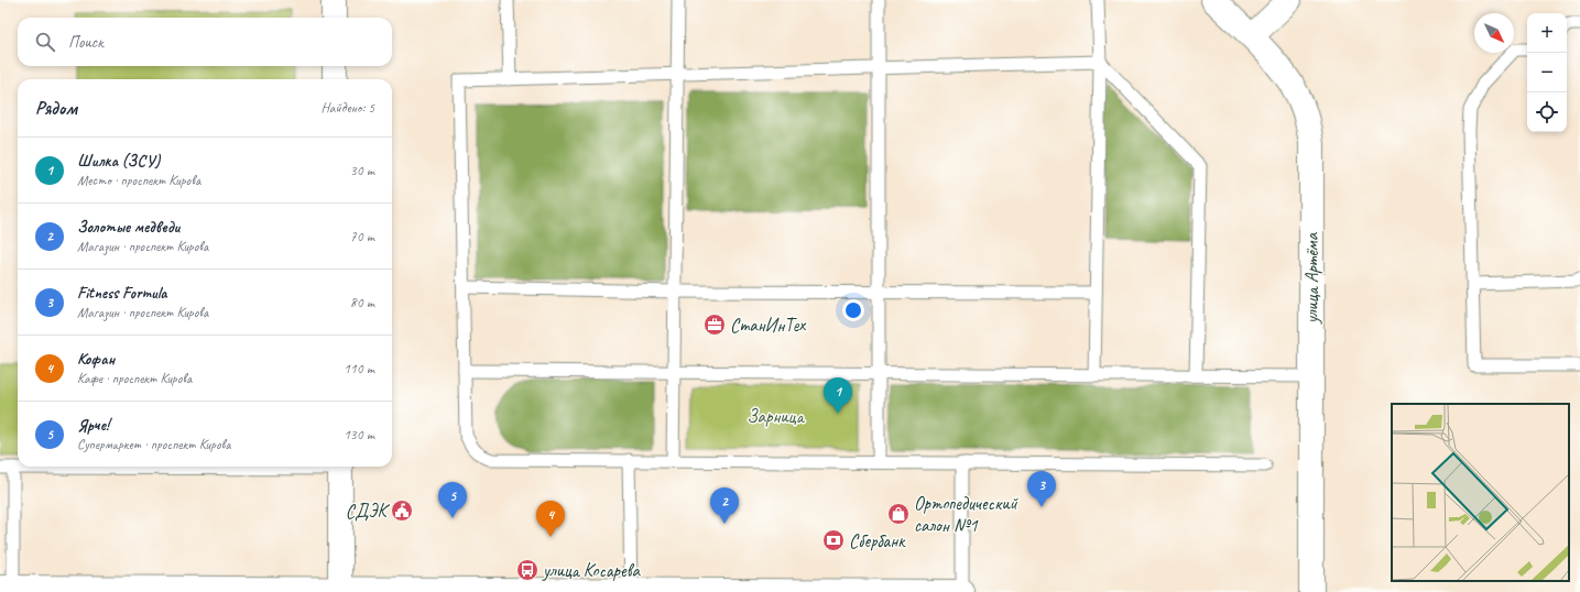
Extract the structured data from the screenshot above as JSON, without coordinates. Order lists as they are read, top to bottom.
{
  "streets": {
    "main road": ["улица Артёма"]
  },
  "parks": ["Зарница"],
  "places": {
    "office": ["СтанИнТех"],
    "public building": ["СДЭК"],
    "shop": ["Ортопедический салон №1"],
    "bank": ["Сбербанк"],
    "bus stop": ["улица Косарева"]
  },
  "north": "bottom right",
  "page": {
    "map_buttons": ["+", "−"],
    "search": "Поиск",
    "heading": ["Рядом", "Найдено: 5"],
    "list": [
      {
        "mark": "1",
        "name": "Шилка (ЗСУ)",
        "note": "Место · проспект Кирова",
        "value": "30 m"
      },
      {
        "mark": "2",
        "name": "Золотые медведи",
        "note": "Магазин · проспект Кирова",
        "value": "70 m"
      },
      {
        "mark": "3",
        "name": "Fitness Formula",
        "note": "Магазин · проспект Кирова",
        "value": "80 m"
      },
      {
        "mark": "4",
        "name": "Кофан",
        "note": "Кафе · проспект Кирова",
        "value": "110 m"
      },
      {
        "mark": "5",
        "name": "Ярче!",
        "note": "Супермаркет · проспект Кирова",
        "value": "130 m"
      }
    ],
    "pins": [
      "1",
      "3",
      "5",
      "2",
      "4"
    ]
  }
}
